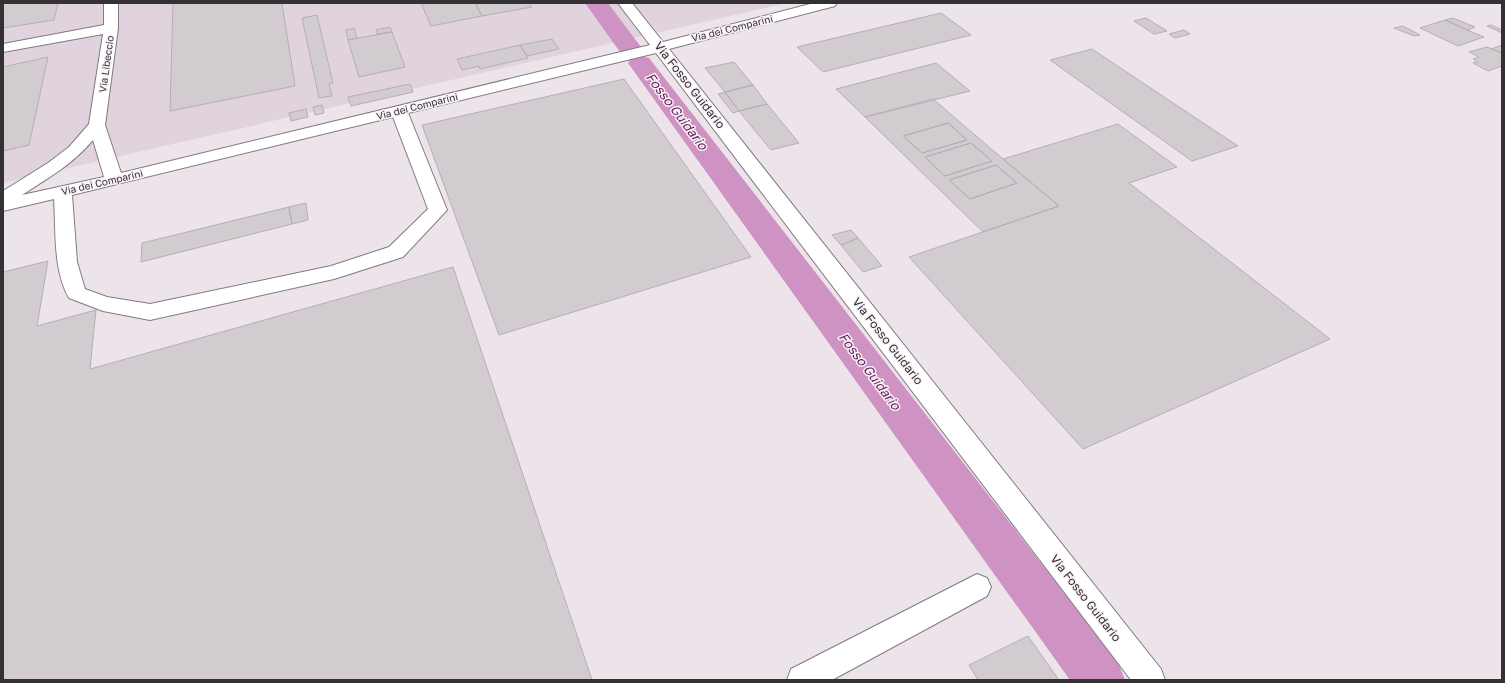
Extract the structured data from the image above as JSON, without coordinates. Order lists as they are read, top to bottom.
{
  "streets": {
    "street": ["Via dei Comparini", "Via Libeccio", "Via Fosso Guidario"]
  },
  "crossings": [
    ["Via dei Comparini", "Via Libeccio"],
    ["Via dei Comparini", "Via Fosso Guidario"]
  ],
  "water": ["Fosso Guidario"]
}
